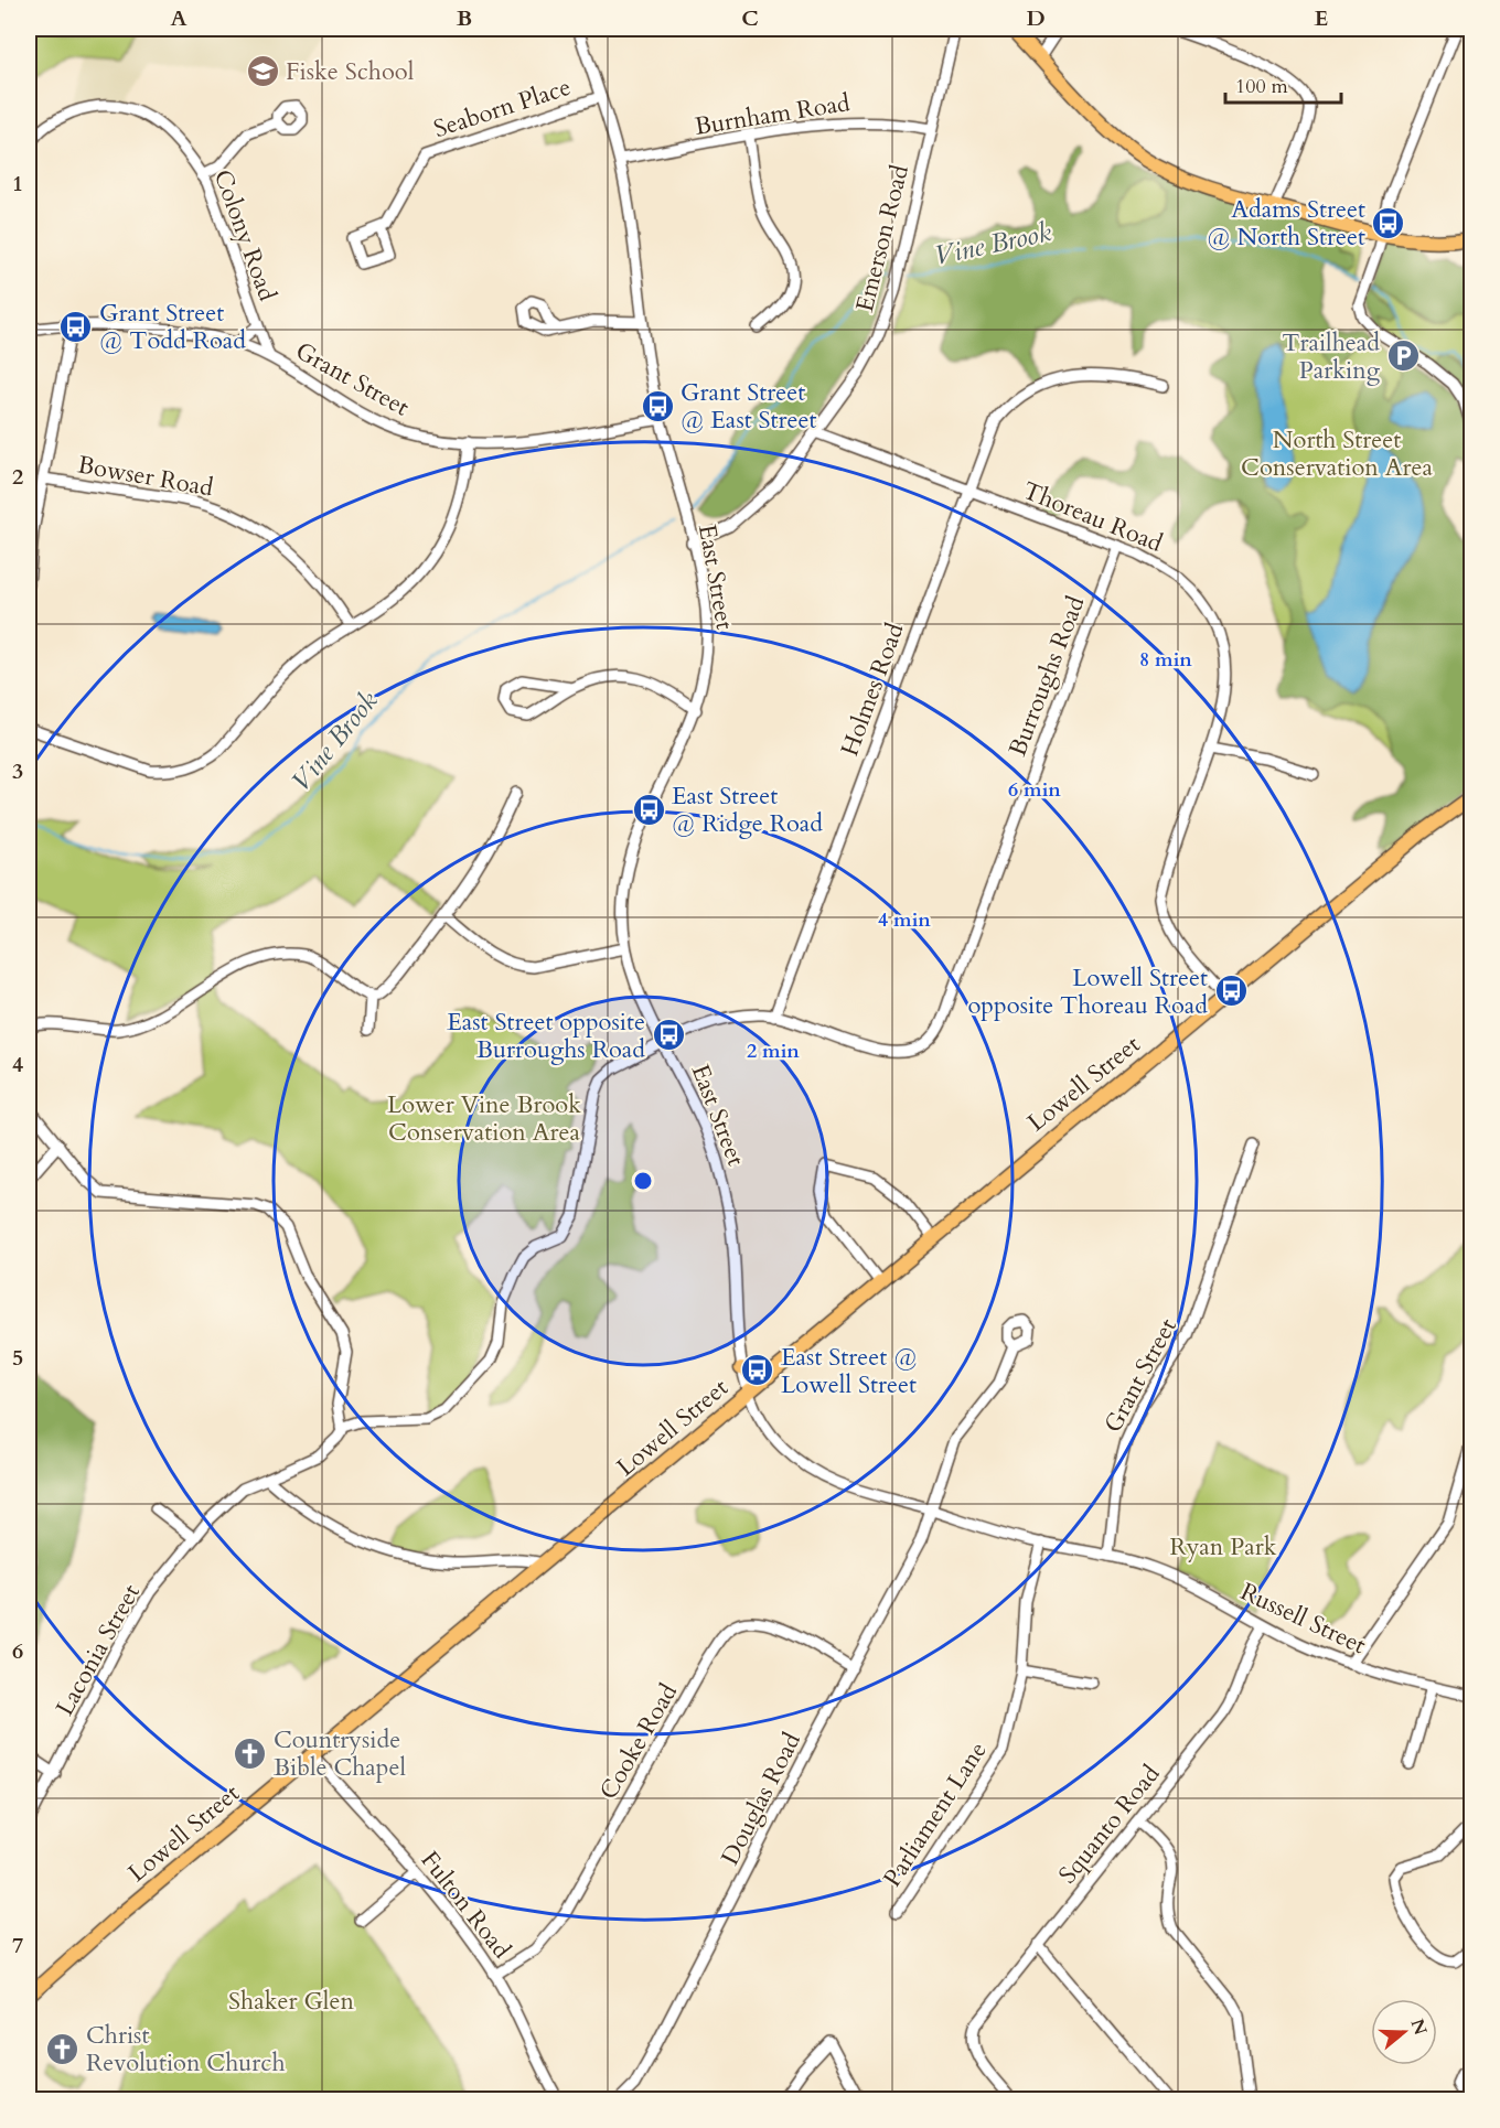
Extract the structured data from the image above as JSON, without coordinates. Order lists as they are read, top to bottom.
{
  "streets": {
    "main road": ["Lowell Street"],
    "street": [
      "Seaborn Place",
      "Burnham Road",
      "Colony Road",
      "Emerson Road",
      "Grant Street",
      "Bowser Road",
      "Thoreau Road",
      "East Street",
      "Burroughs Road",
      "Holmes Road",
      "Russell Street",
      "Laconia Street",
      "Cooke Road",
      "Douglas Road",
      "Parliament Lane",
      "Squanto Road",
      "Fulton Road"
    ]
  },
  "crossings": [
    ["Seaborn Place", "East Street"],
    ["Burnham Road", "Emerson Road"],
    ["Burnham Road", "East Street"],
    ["Colony Road", "Grant Street"],
    ["Emerson Road", "Thoreau Road"],
    ["Emerson Road", "East Street"],
    ["Grant Street", "East Street"],
    ["Grant Street", "Russell Street"],
    ["Thoreau Road", "Burroughs Road"],
    ["Thoreau Road", "Holmes Road"],
    ["Thoreau Road", "Lowell Street"],
    ["East Street", "Burroughs Road"],
    ["East Street", "Lowell Street"],
    ["East Street", "Russell Street"],
    ["East Street", "Douglas Road"],
    ["Burroughs Road", "Holmes Road"],
    ["Burroughs Road", "Laconia Street"],
    ["Lowell Street", "Fulton Road"],
    ["Russell Street", "Parliament Lane"],
    ["Russell Street", "Squanto Road"],
    ["Cooke Road", "Douglas Road"],
    ["Cooke Road", "Fulton Road"]
  ],
  "water": ["Vine Brook"],
  "parks": [
    "North Street Conservation Area",
    "Lower Vine Brook Conservation Area",
    "Ryan Park",
    "Shaker Glen"
  ],
  "places": {
    "school or university": ["Fiske School"],
    "bus stop": [
      "Adams Street @ North Street",
      "Grant Street @ Todd Road",
      "Grant Street @ East Street",
      "East Street @ Ridge Road",
      "Lowell Street opposite Thoreau Road",
      "East Street opposite Burroughs Road",
      "East Street @ Lowell Street"
    ],
    "parking": ["Trailhead Parking"],
    "church": ["Countryside Bible Chapel", "Christ Revolution Church"]
  },
  "scale_bar": "100 m",
  "north": "right",
  "grid": {
    "columns": [
      "A",
      "B",
      "C",
      "D",
      "E"
    ],
    "rows": [
      "1",
      "2",
      "3",
      "4",
      "5",
      "6",
      "7"
    ]
  },
  "rings": [
    "8 min",
    "6 min",
    "4 min",
    "2 min"
  ]
}
